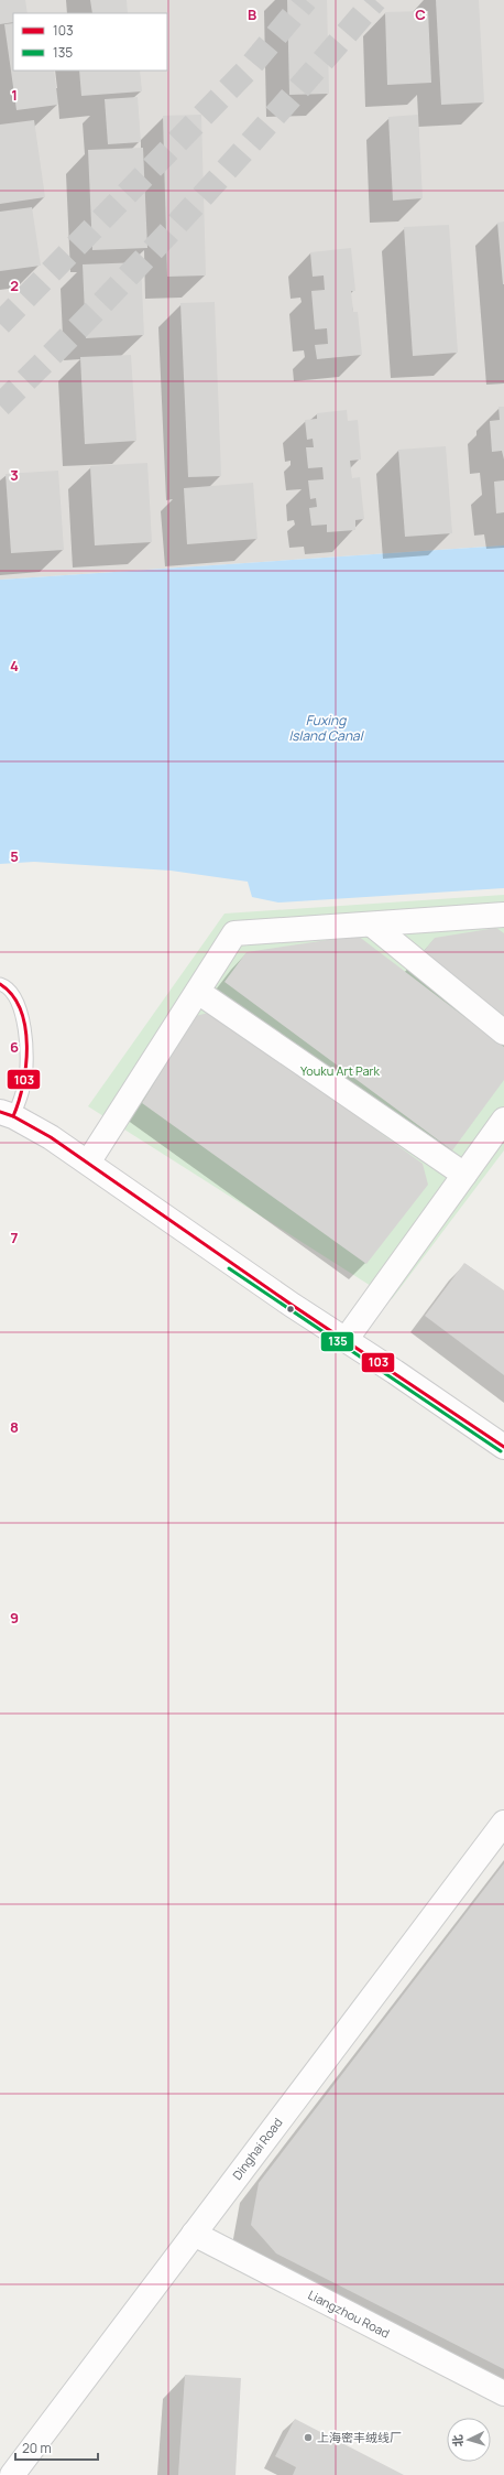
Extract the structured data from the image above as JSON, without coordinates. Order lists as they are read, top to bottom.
{
  "streets": {
    "street": ["Dinghai Road", "Liangzhou Road"]
  },
  "crossings": [
    ["Dinghai Road", "Liangzhou Road"]
  ],
  "water": ["Fuxing Island Canal"],
  "parks": ["Youku Art Park"],
  "places": ["上海密丰绒线厂"],
  "lines": ["transit line 103", "transit line 135"],
  "legend": ["103", "135"],
  "scale_bar": "20 m",
  "north": "left",
  "grid": {
    "columns": ["B", "C"],
    "rows": [
      "1",
      "2",
      "3",
      "4",
      "5",
      "6",
      "7",
      "8",
      "9"
    ]
  }
}
